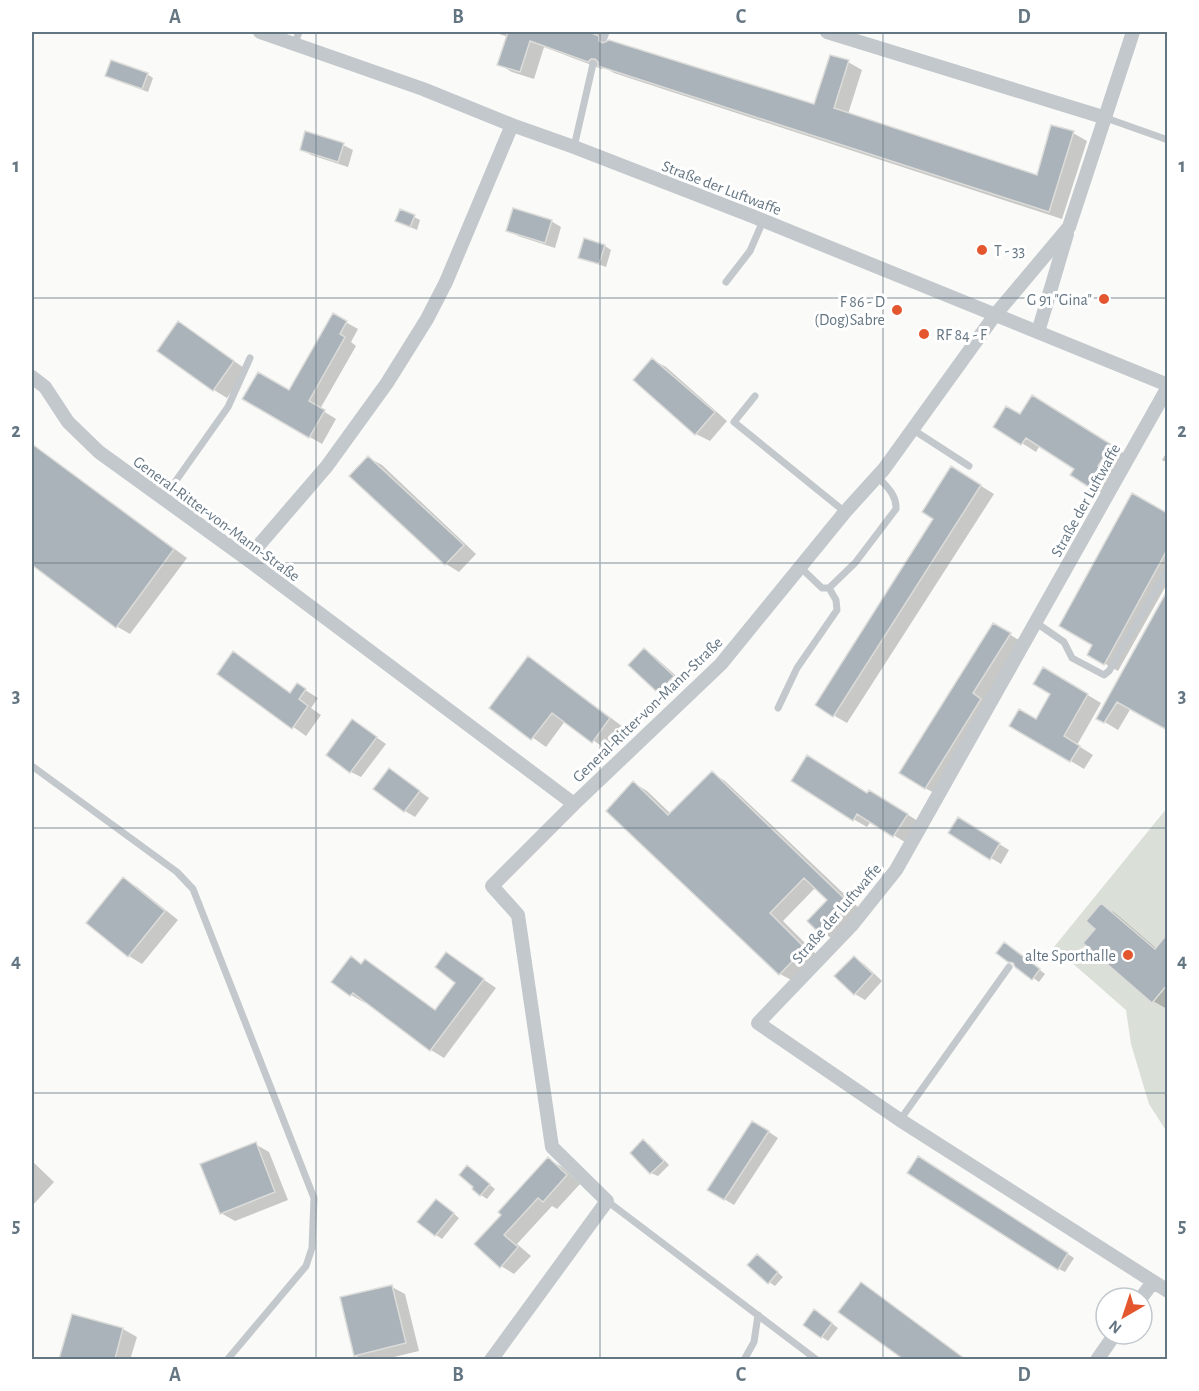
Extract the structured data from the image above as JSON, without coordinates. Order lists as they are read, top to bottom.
{
  "streets": {
    "street": ["Straße der Luftwaffe", "General-Ritter-von-Mann-Straße"]
  },
  "crossings": [
    ["Straße der Luftwaffe", "General-Ritter-von-Mann-Straße"]
  ],
  "places": [
    "T - 33",
    "G 91 \"Gina\"",
    "F 86 - D (Dog)Sabre",
    "RF 84 - F",
    "alte Sporthalle"
  ],
  "north": "bottom left",
  "grid": {
    "columns": [
      "A",
      "B",
      "C",
      "D"
    ],
    "rows": [
      "1",
      "2",
      "3",
      "4",
      "5"
    ]
  }
}
